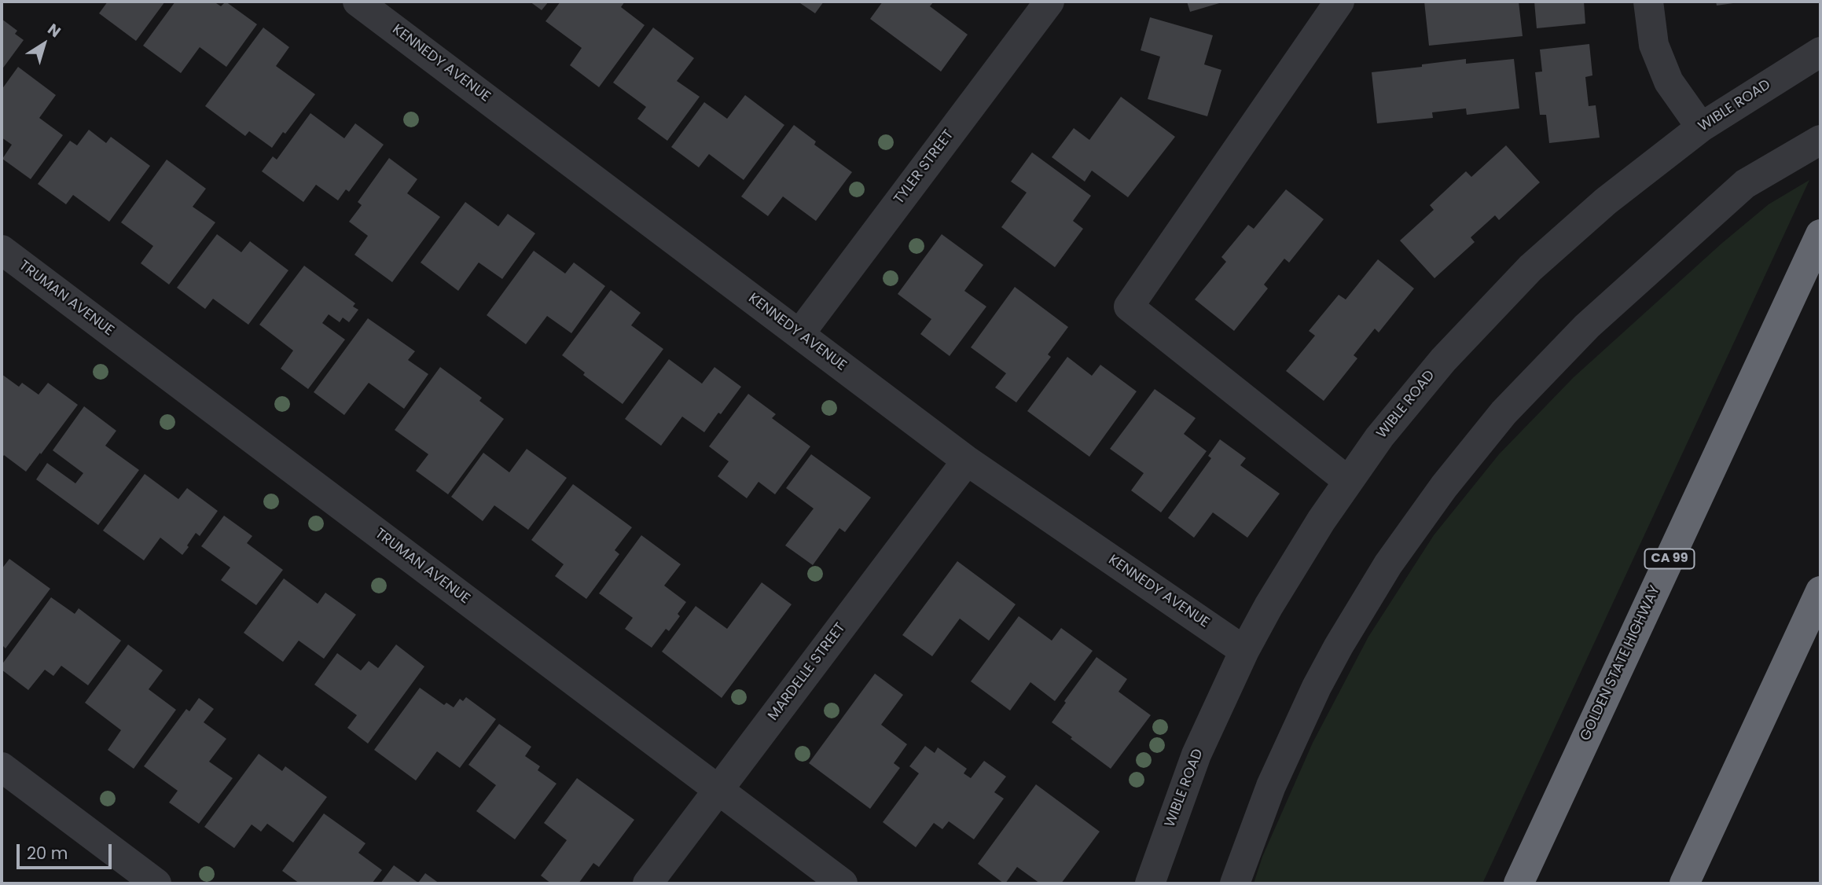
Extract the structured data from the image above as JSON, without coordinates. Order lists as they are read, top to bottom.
{
  "streets": {
    "highway": ["CA 99", "GOLDEN STATE HIGHWAY"],
    "street": [
      "KENNEDY AVENUE",
      "WIBLE ROAD",
      "TYLER STREET",
      "TRUMAN AVENUE",
      "MARDELLE STREET"
    ]
  },
  "crossings": [
    ["KENNEDY AVENUE", "WIBLE ROAD"],
    ["KENNEDY AVENUE", "TYLER STREET"],
    ["KENNEDY AVENUE", "MARDELLE STREET"],
    ["TRUMAN AVENUE", "MARDELLE STREET"]
  ],
  "scale_bar": "20 m",
  "north": "top right"
}
